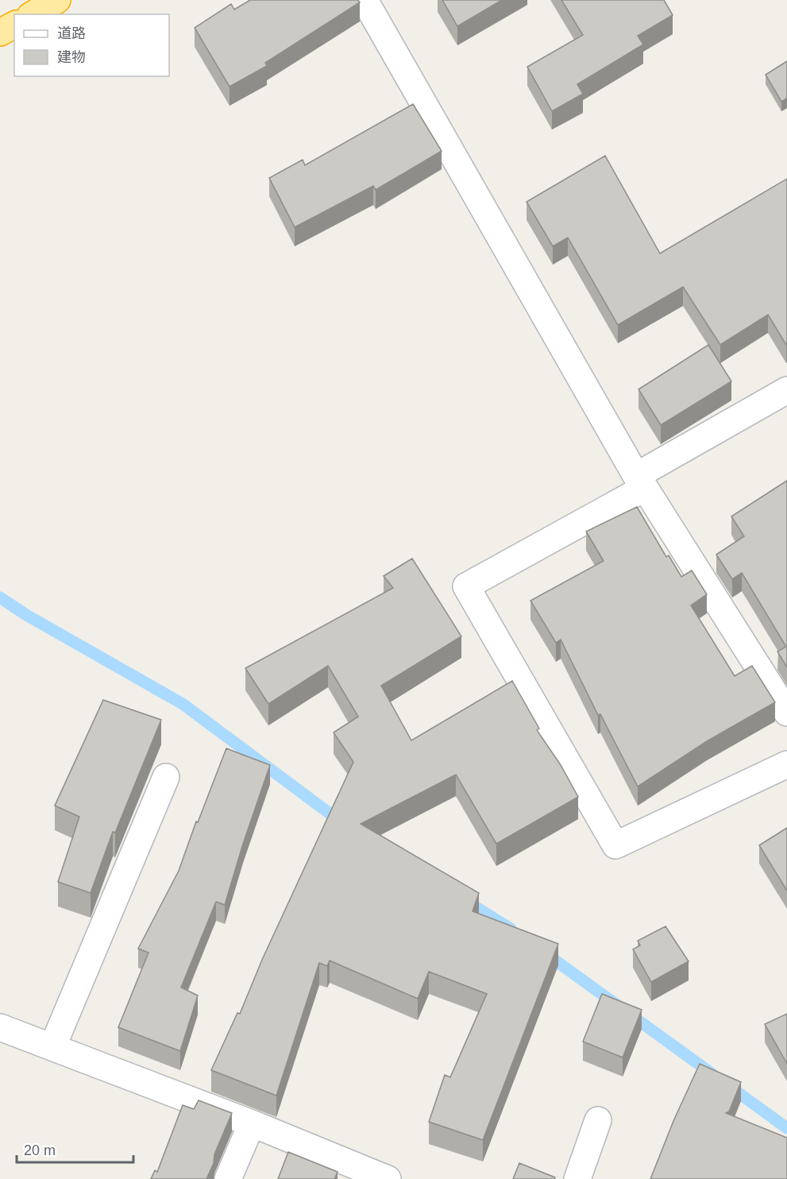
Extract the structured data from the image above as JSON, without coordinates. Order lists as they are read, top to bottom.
{
  "legend": ["道路", "建物"],
  "scale_bar": "20 m"
}
